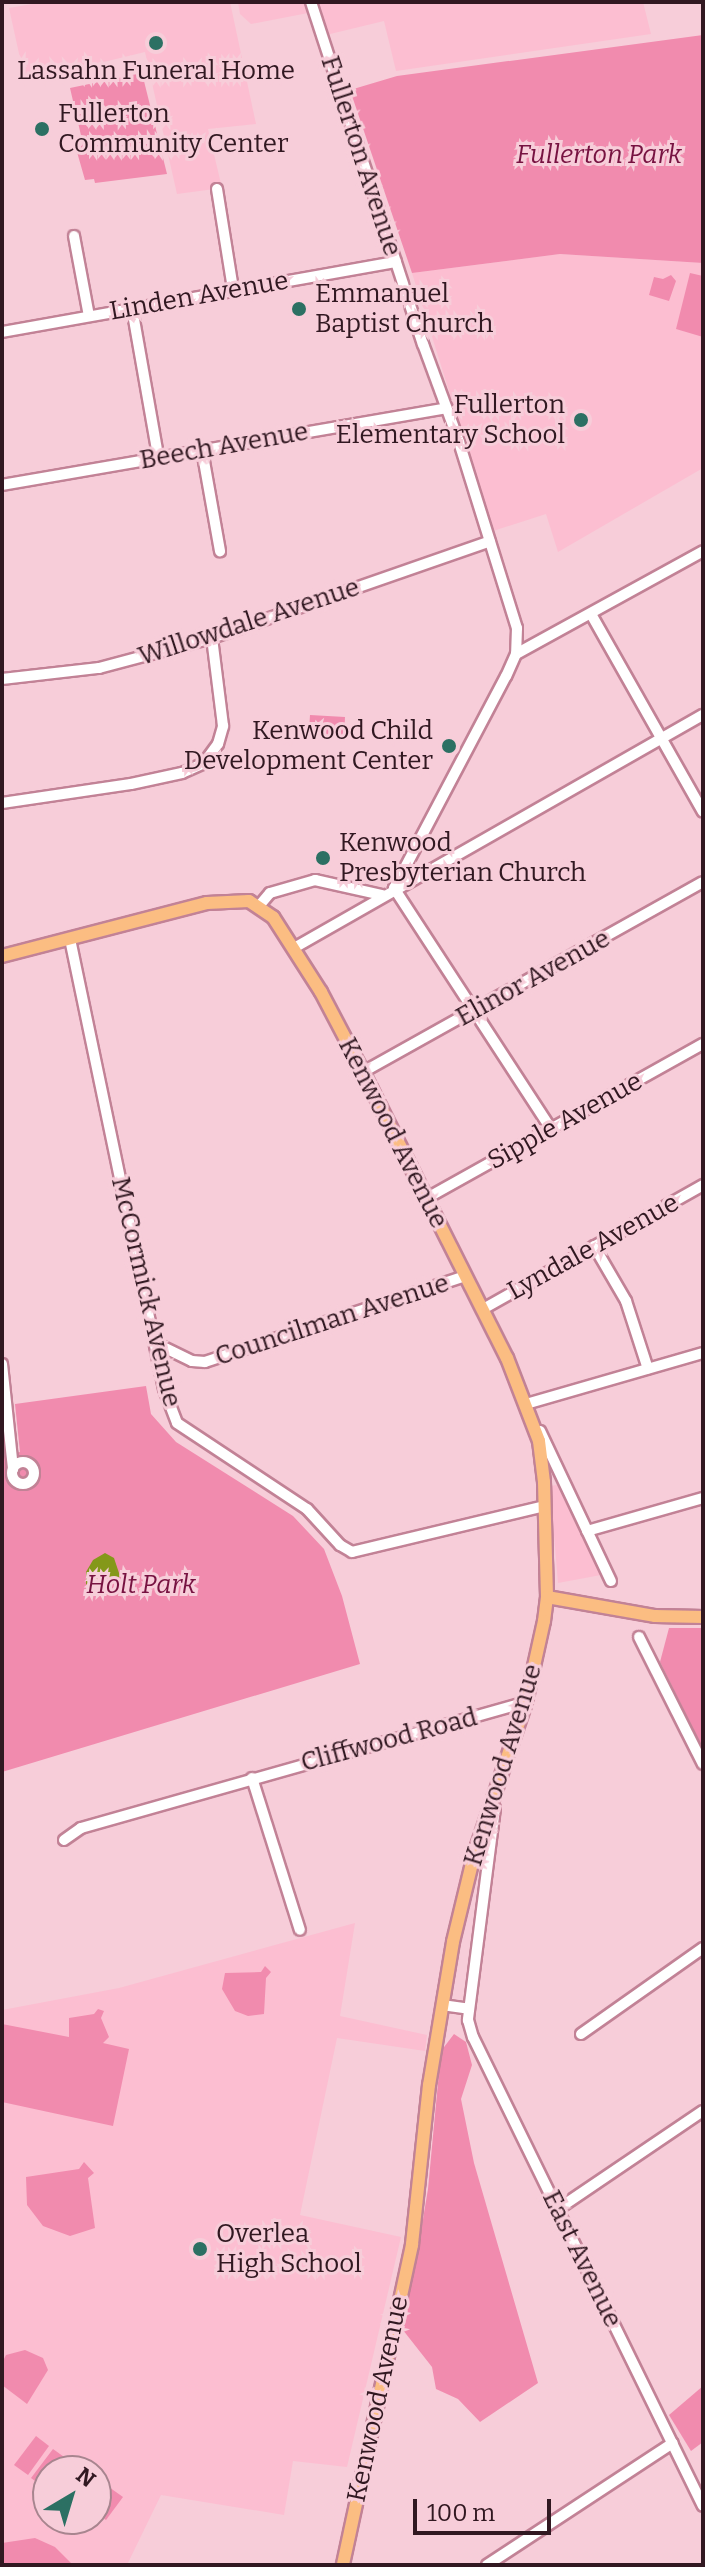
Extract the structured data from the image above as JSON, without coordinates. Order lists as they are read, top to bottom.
{
  "streets": {
    "main road": ["Kenwood Avenue"],
    "street": [
      "Fullerton Avenue",
      "Linden Avenue",
      "Beech Avenue",
      "Willowdale Avenue",
      "Elinor Avenue",
      "Sipple Avenue",
      "Lyndale Avenue",
      "McCormick Avenue",
      "Councilman Avenue",
      "Cliffwood Road",
      "East Avenue"
    ]
  },
  "crossings": [
    ["Fullerton Avenue", "Linden Avenue"],
    ["Fullerton Avenue", "Beech Avenue"],
    ["Fullerton Avenue", "Willowdale Avenue"],
    ["Elinor Avenue", "Kenwood Avenue"],
    ["Sipple Avenue", "Kenwood Avenue"],
    ["Kenwood Avenue", "Lyndale Avenue"],
    ["Kenwood Avenue", "McCormick Avenue"],
    ["Kenwood Avenue", "Councilman Avenue"],
    ["Kenwood Avenue", "Cliffwood Road"],
    ["Kenwood Avenue", "East Avenue"],
    ["McCormick Avenue", "Councilman Avenue"]
  ],
  "parks": ["Fullerton Park", "Holt Park"],
  "places": [
    "Lassahn Funeral Home",
    "Fullerton Community Center",
    "Emmanuel Baptist Church",
    "Fullerton Elementary School",
    "Kenwood Child Development Center",
    "Kenwood Presbyterian Church",
    "Overlea High School"
  ],
  "scale_bar": "100 m",
  "north": "top right"
}
